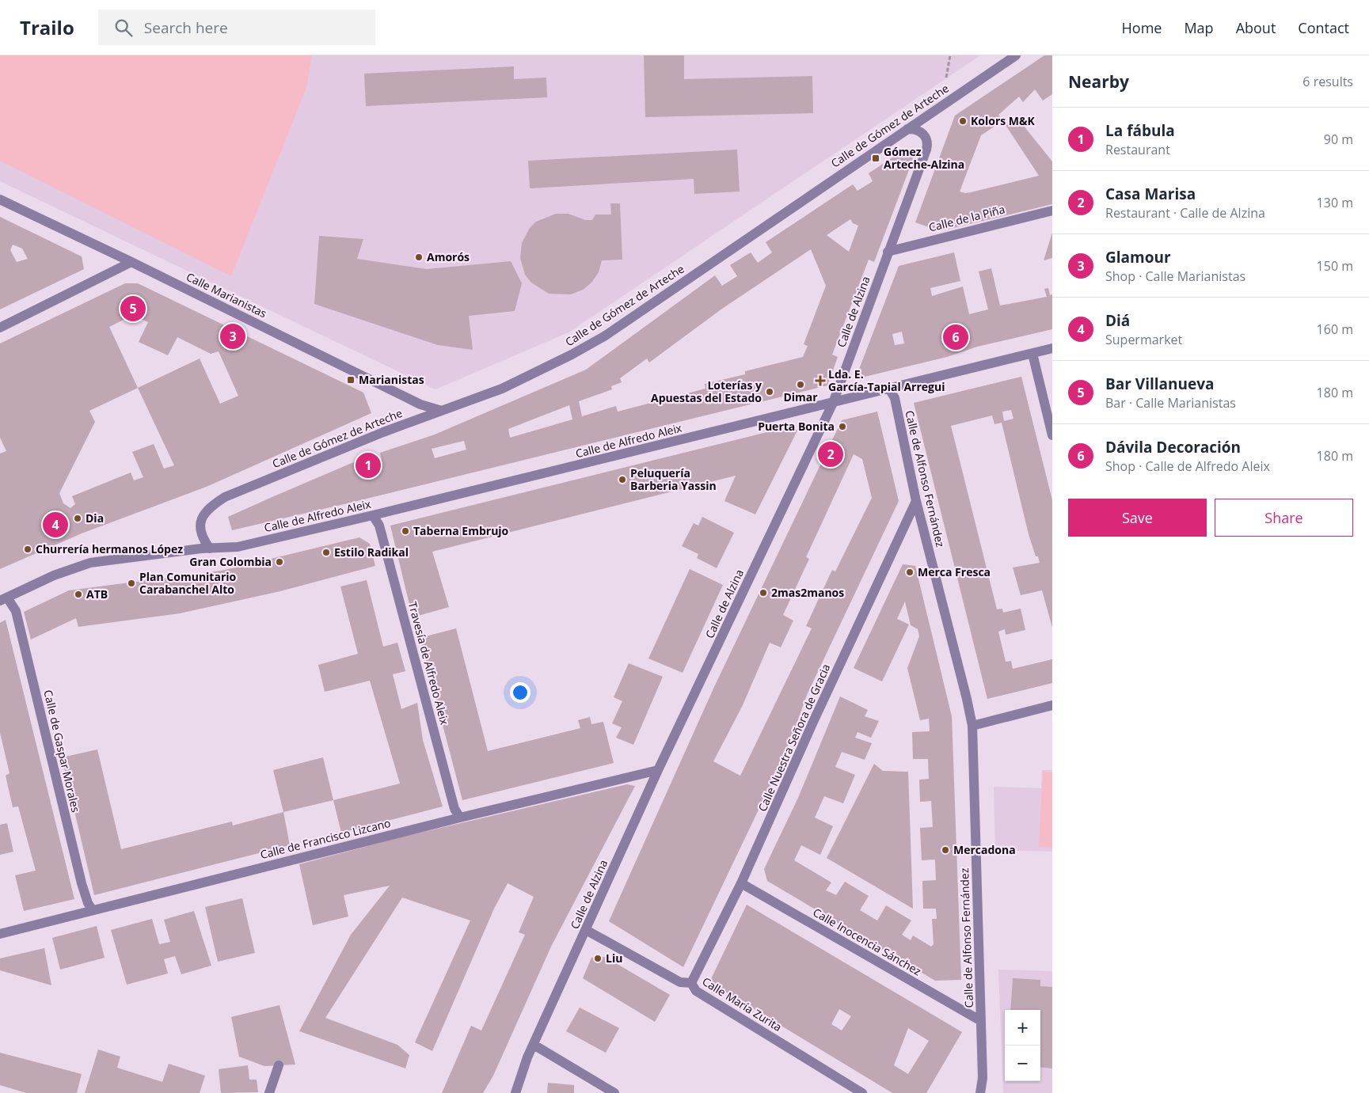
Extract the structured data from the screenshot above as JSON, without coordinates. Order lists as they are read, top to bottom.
{
  "streets": {
    "street": [
      "Calle de Gómez de Arteche",
      "Calle de la Piña",
      "Calle Marianistas",
      "Calle de Alzina",
      "Calle de Alfredo Aleix",
      "Calle de Alfonso Fernández",
      "Travesía de Alfredo Aleix",
      "Calle Nuestra Señora de Gracia",
      "Calle de Gaspar Morales",
      "Calle de Francisco Lizcano",
      "Calle Inocencia Sánchez",
      "Calle María Zurita"
    ]
  },
  "crossings": [
    ["Calle de Gómez de Arteche", "Calle Marianistas"],
    ["Calle de Gómez de Arteche", "Calle de Alzina"],
    ["Calle de Gómez de Arteche", "Calle de Alfredo Aleix"],
    ["Calle de la Piña", "Calle de Alzina"],
    ["Calle de Alzina", "Calle de Alfredo Aleix"],
    ["Calle de Alzina", "Calle de Francisco Lizcano"],
    ["Calle de Alzina", "Calle María Zurita"],
    ["Calle de Alfredo Aleix", "Calle de Alfonso Fernández"],
    ["Calle de Alfredo Aleix", "Travesía de Alfredo Aleix"],
    ["Calle de Alfredo Aleix", "Calle de Gaspar Morales"],
    ["Calle de Alfonso Fernández", "Calle Nuestra Señora de Gracia"],
    ["Calle de Alfonso Fernández", "Calle Inocencia Sánchez"],
    ["Travesía de Alfredo Aleix", "Calle de Francisco Lizcano"],
    ["Calle Nuestra Señora de Gracia", "Calle Inocencia Sánchez"],
    ["Calle Nuestra Señora de Gracia", "Calle María Zurita"],
    ["Calle de Gaspar Morales", "Calle de Francisco Lizcano"]
  ],
  "places": {
    "other": [
      "Kolors M&K",
      "Amorós",
      "Dimar",
      "Loterías y Apuestas del Estado",
      "Puerta Bonita",
      "Peluquería Barberia Yassin",
      "Dia",
      "Taberna Embrujo",
      "Churrería hermanos López",
      "Estilo Radikal",
      "Gran Colombia",
      "Merca Fresca",
      "Plan Comunitario Carabanchel Alto",
      "2mas2manos",
      "ATB",
      "Mercadona",
      "Liu"
    ],
    "transit": ["Gómez Arteche-Alzina", "Marianistas"],
    "health": ["Lda. E. García-Tapial Arregui"]
  },
  "page": {
    "header": "Trailo",
    "search": "Search here",
    "nav": [
      "Home",
      "Map",
      "About",
      "Contact"
    ],
    "heading": ["Nearby", "6 results"],
    "list": [
      {
        "mark": "1",
        "name": "La fábula",
        "note": "Restaurant",
        "value": "90 m"
      },
      {
        "mark": "2",
        "name": "Casa Marisa",
        "note": "Restaurant · Calle de Alzina",
        "value": "130 m"
      },
      {
        "mark": "3",
        "name": "Glamour",
        "note": "Shop · Calle Marianistas",
        "value": "150 m"
      },
      {
        "mark": "4",
        "name": "Diá",
        "note": "Supermarket",
        "value": "160 m"
      },
      {
        "mark": "5",
        "name": "Bar Villanueva",
        "note": "Bar · Calle Marianistas",
        "value": "180 m"
      },
      {
        "mark": "6",
        "name": "Dávila Decoración",
        "note": "Shop · Calle de Alfredo Aleix",
        "value": "180 m"
      }
    ],
    "pins": [
      "5",
      "3",
      "6",
      "2",
      "1",
      "4"
    ],
    "buttons": ["Save", "Share"],
    "map_buttons": ["+", "−"]
  }
}
